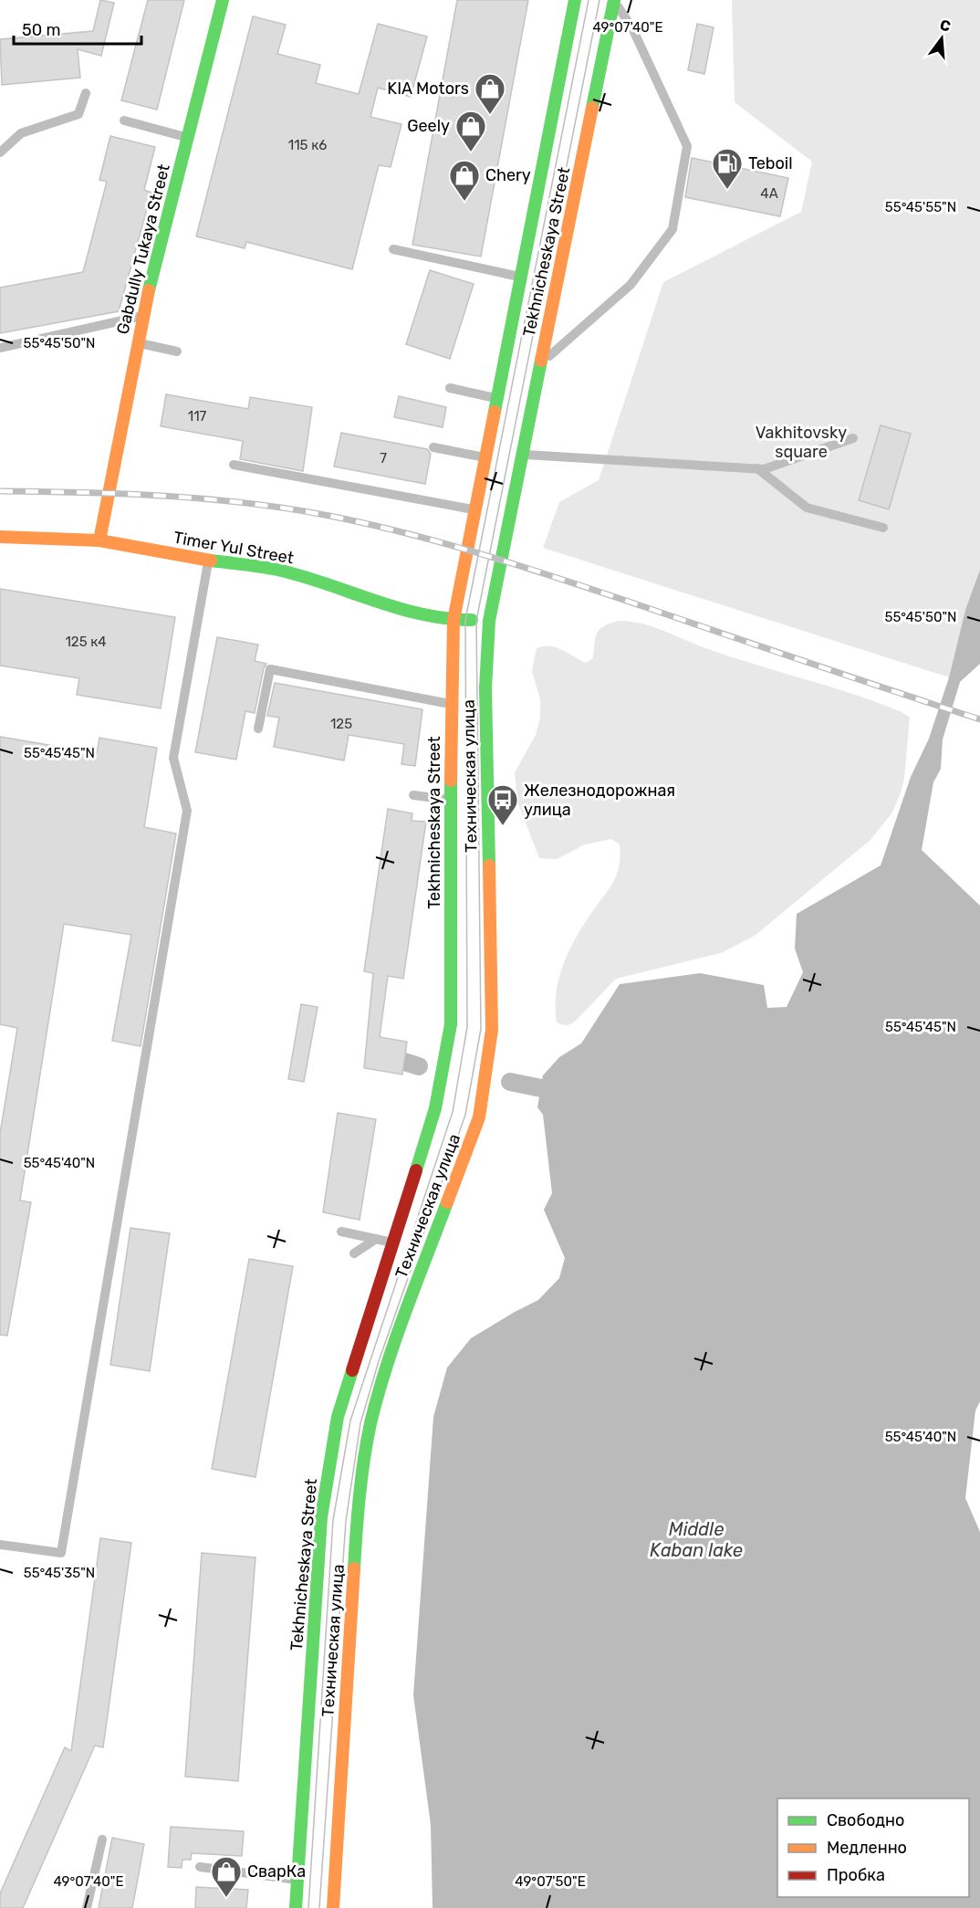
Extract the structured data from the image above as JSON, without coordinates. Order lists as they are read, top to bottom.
{
  "streets": {
    "main road": [
      "Gabdully Tukaya Street",
      "Tekhnicheskaya Street",
      "Timer Yul Street",
      "Техническая улица"
    ]
  },
  "crossings": [
    ["Gabdully Tukaya Street", "Timer Yul Street"],
    ["Tekhnicheskaya Street", "Timer Yul Street"],
    ["Tekhnicheskaya Street", "Техническая улица"],
    ["Timer Yul Street", "Техническая улица"]
  ],
  "water": ["Middle Kaban lake"],
  "parks": ["Vakhitovsky square"],
  "places": {
    "shop": [
      "KIA Motors",
      "Geely",
      "Chery",
      "СварКа"
    ],
    "fuel station": ["Teboil"],
    "bus stop": ["Железнодорожная улица"]
  },
  "house_numbers": [
    "115 к6",
    "4А",
    "117",
    "7",
    "125 к4",
    "125"
  ],
  "legend": ["Свободно", "Медленно", "Пробка"],
  "scale_bar": "50 m",
  "north": "top",
  "coordinates": [
    "49°07'40\"E",
    "55°45'55\"N",
    "55°45'50\"N",
    "55°45'45\"N",
    "55°45'40\"N",
    "55°45'35\"N",
    "49°07'50\"E"
  ]
}
